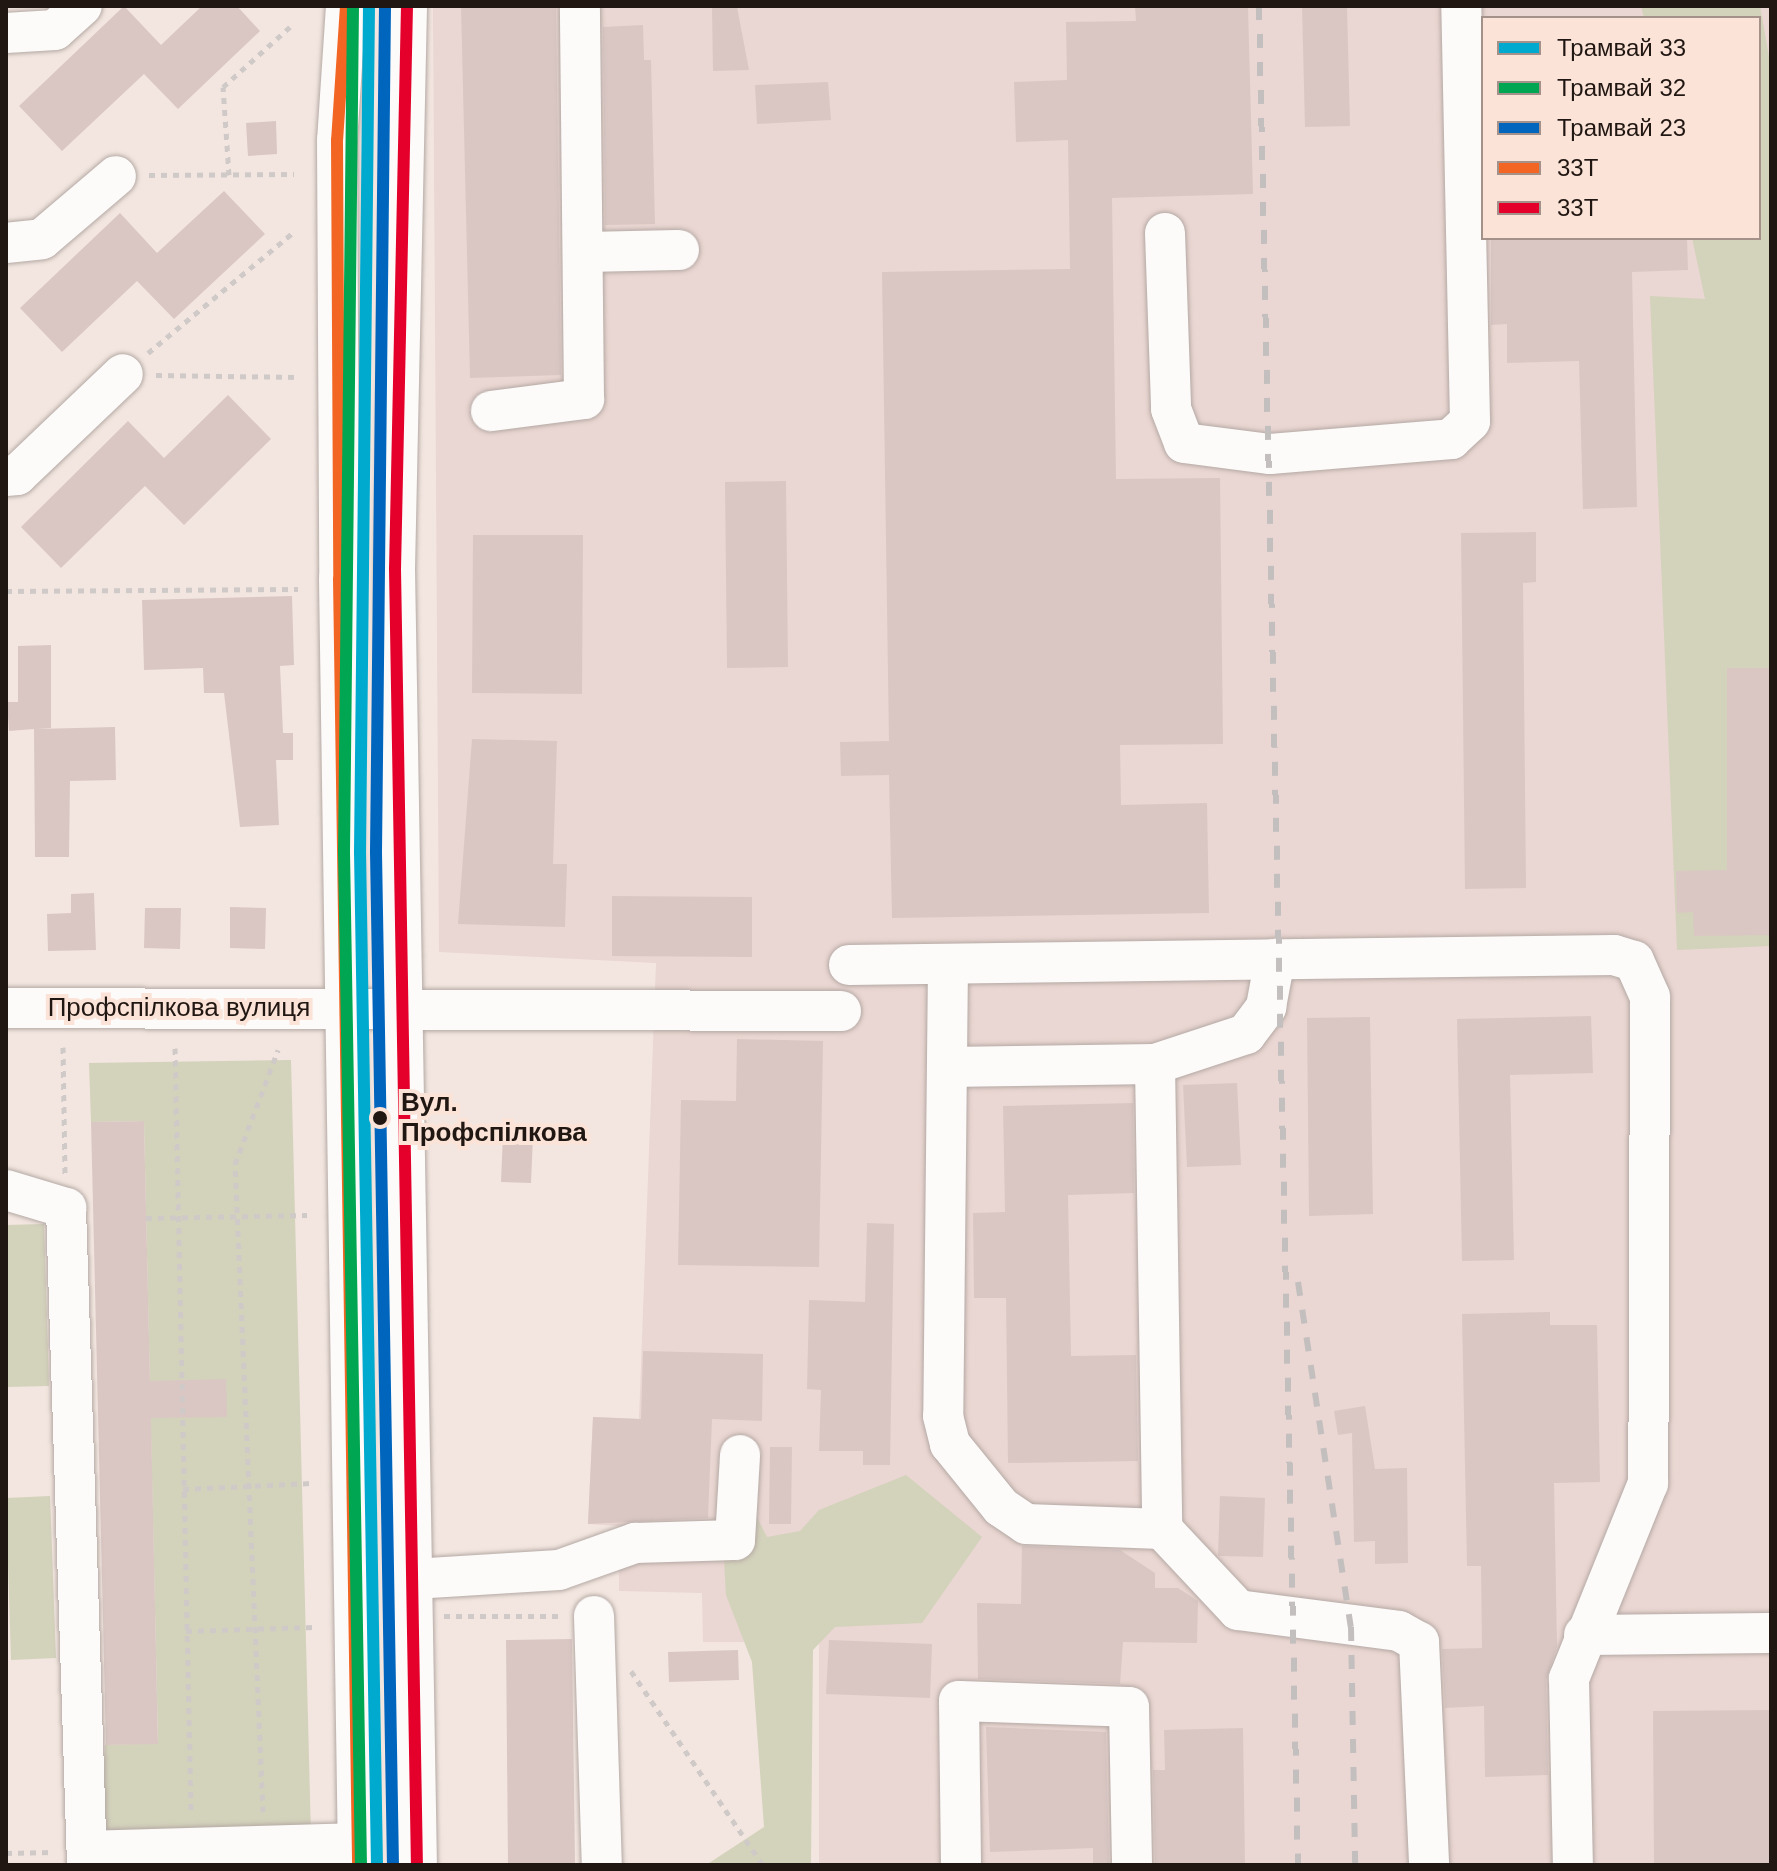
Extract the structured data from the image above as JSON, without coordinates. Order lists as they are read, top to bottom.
{
  "streets": {
    "street": ["Профспілкова вулиця"]
  },
  "places": ["Вул. Профспілкова"],
  "lines": [
    "tram line 33",
    "tram line 32",
    "tram line 23",
    "transit line 33Т",
    "transit line 33T"
  ],
  "legend": [
    "Трамвай 33",
    "Трамвай 32",
    "Трамвай 23",
    "33Т",
    "33T"
  ]
}
